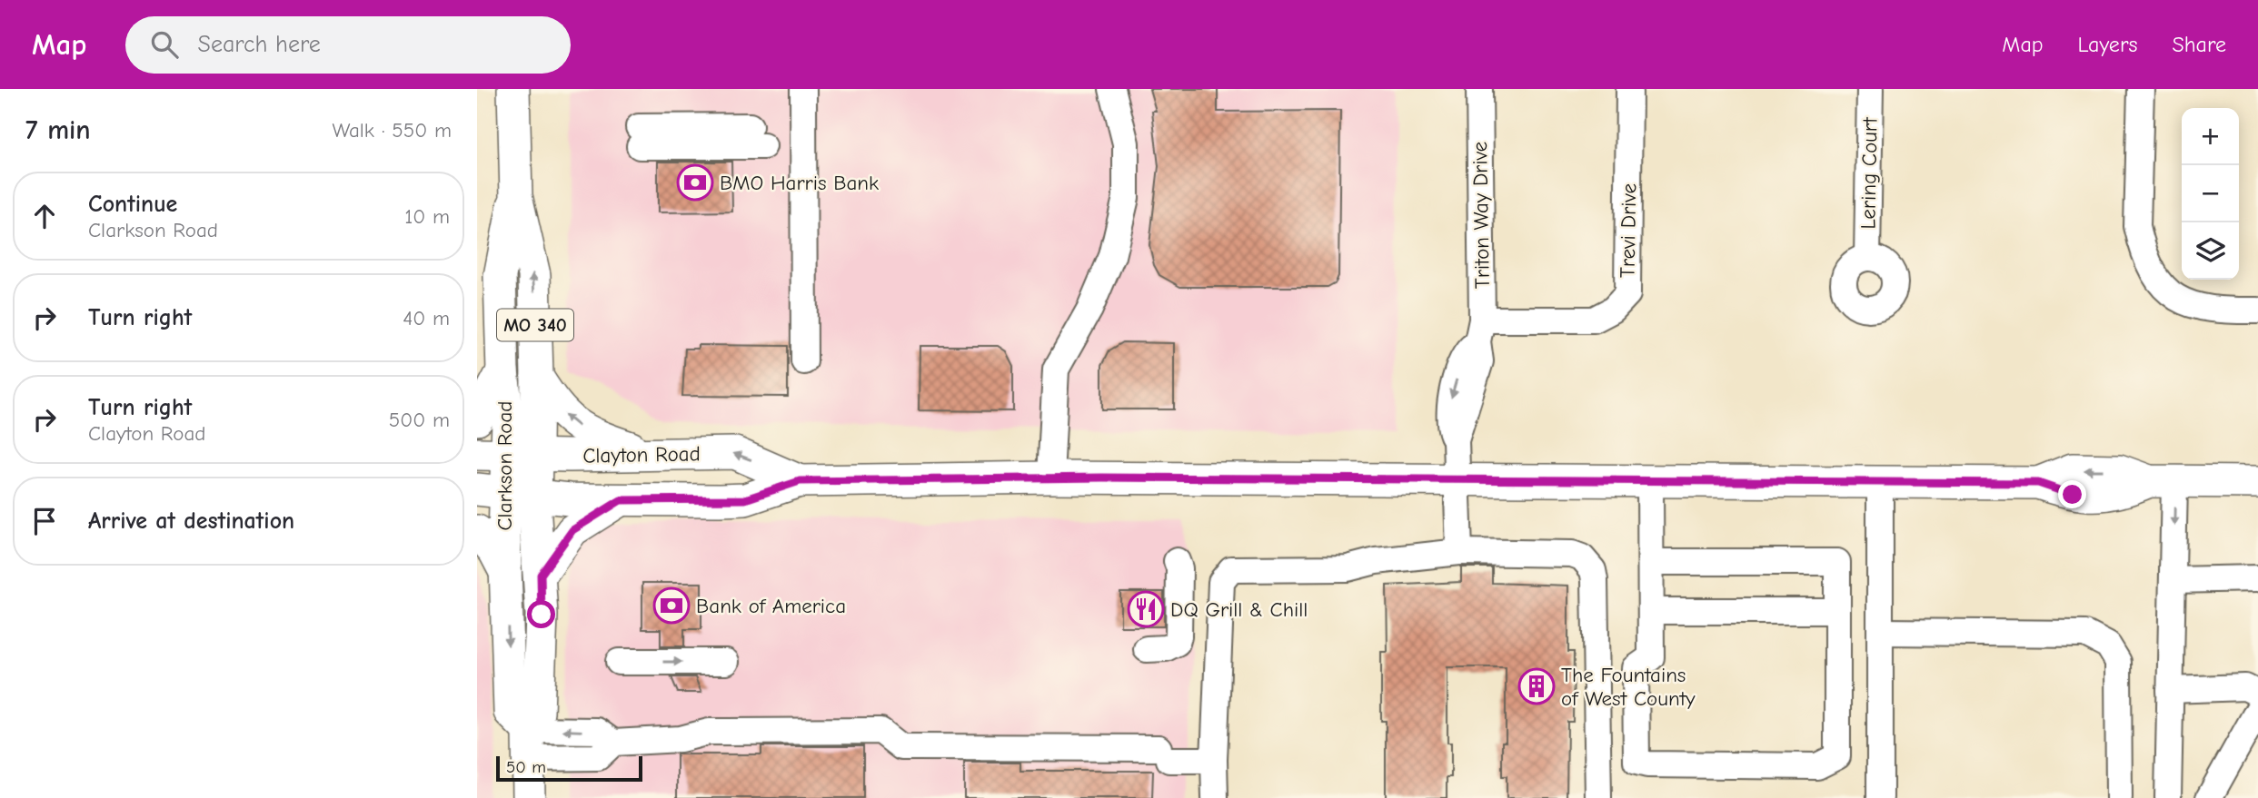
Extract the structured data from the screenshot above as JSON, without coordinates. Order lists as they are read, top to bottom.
{
  "streets": {
    "main road": ["MO 340", "Clayton Road", "Clarkson Road"],
    "street": ["Lering Court", "Triton Way Drive", "Trevi Drive"]
  },
  "crossings": [
    ["Triton Way Drive", "Trevi Drive"],
    ["Clayton Road", "Clarkson Road"]
  ],
  "places": {
    "bank": ["BMO Harris Bank", "Bank of America"],
    "restaurant": ["DQ Grill & Chill"],
    "building": ["The Fountains of West County"]
  },
  "scale_bar": "50 m",
  "page": {
    "header": "Map",
    "search": "Search here",
    "nav": ["Map", "Layers", "Share"],
    "heading": ["7 min", "Walk · 550 m"],
    "map_buttons": ["+", "−"],
    "list": [
      ["Continue", "Clarkson Road", "10 m"],
      ["Turn right", "40 m"],
      ["Turn right", "Clayton Road", "500 m"],
      "Arrive at destination"
    ],
    "scale": "50 m"
  }
}
